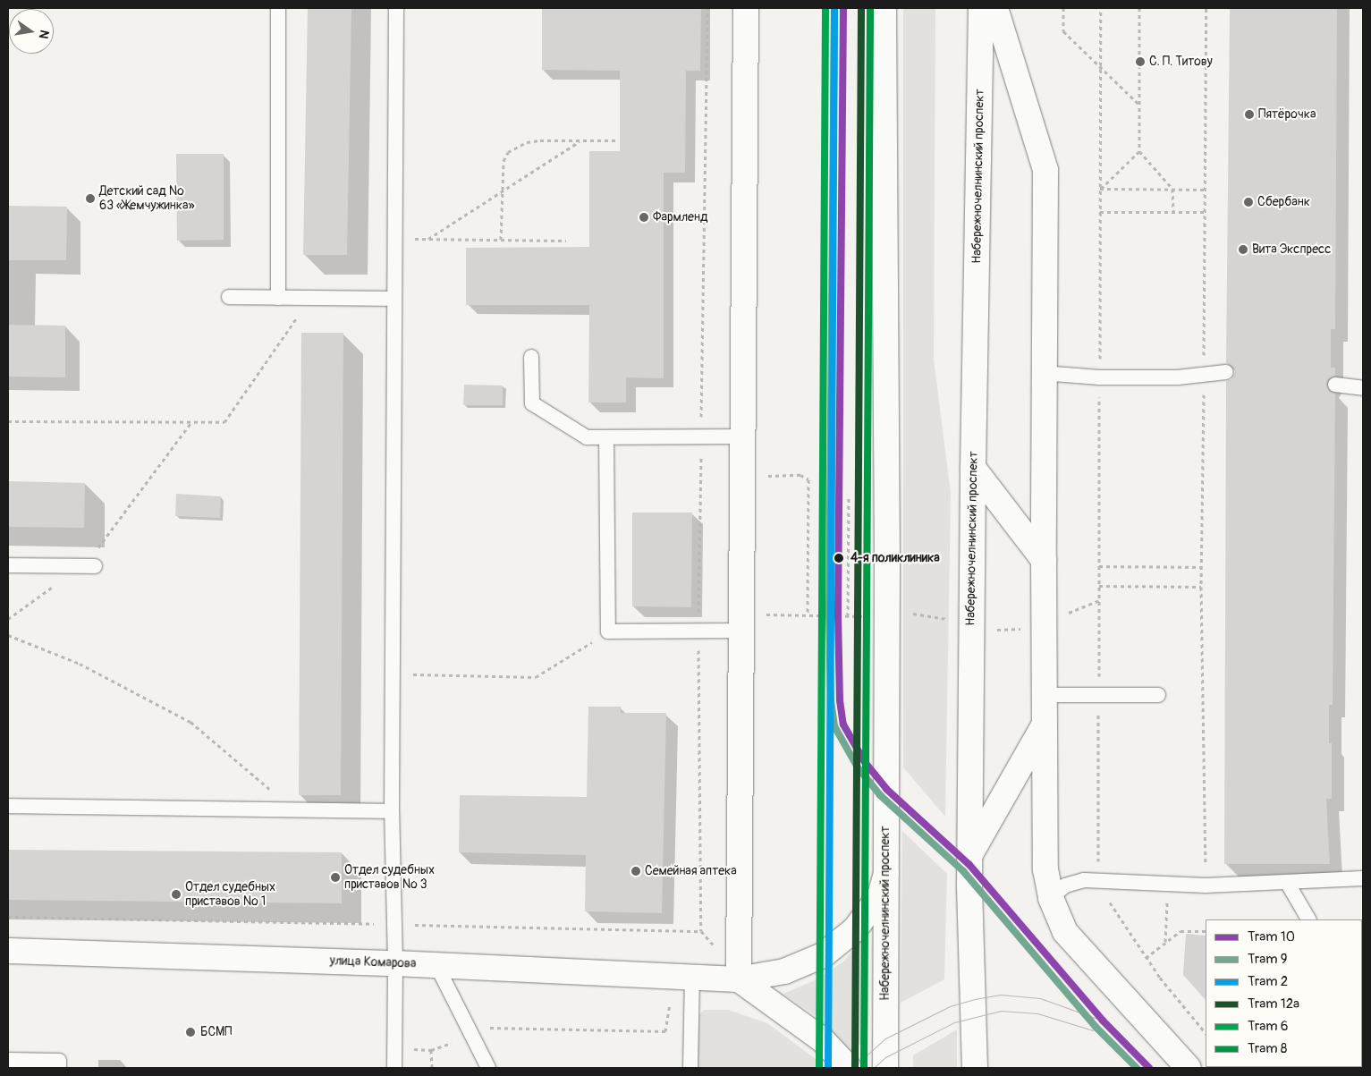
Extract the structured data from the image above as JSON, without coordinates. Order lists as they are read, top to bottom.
{
  "streets": {
    "main road": ["Набережночелнинский проспект", "улица Комарова"]
  },
  "crossings": [
    ["Набережночелнинский проспект", "улица Комарова"]
  ],
  "places": [
    "С. П. Титову",
    "Пятёрочка",
    "Детский сад № 63 «Жемчужинка»",
    "Сбербанк",
    "Фармленд",
    "Вита Экспресс",
    "4-я поликлиника",
    "Семейная аптека",
    "Отдел судебных приставов № 3",
    "Отдел судебных приставов № 1",
    "БСМП"
  ],
  "lines": [
    "tram line 10",
    "tram line 9",
    "tram line 2",
    "tram line 12а",
    "tram line 6",
    "tram line 8"
  ],
  "legend": [
    "Tram 10",
    "Tram 9",
    "Tram 2",
    "Tram 12а",
    "Tram 6",
    "Tram 8"
  ],
  "north": "right"
}
